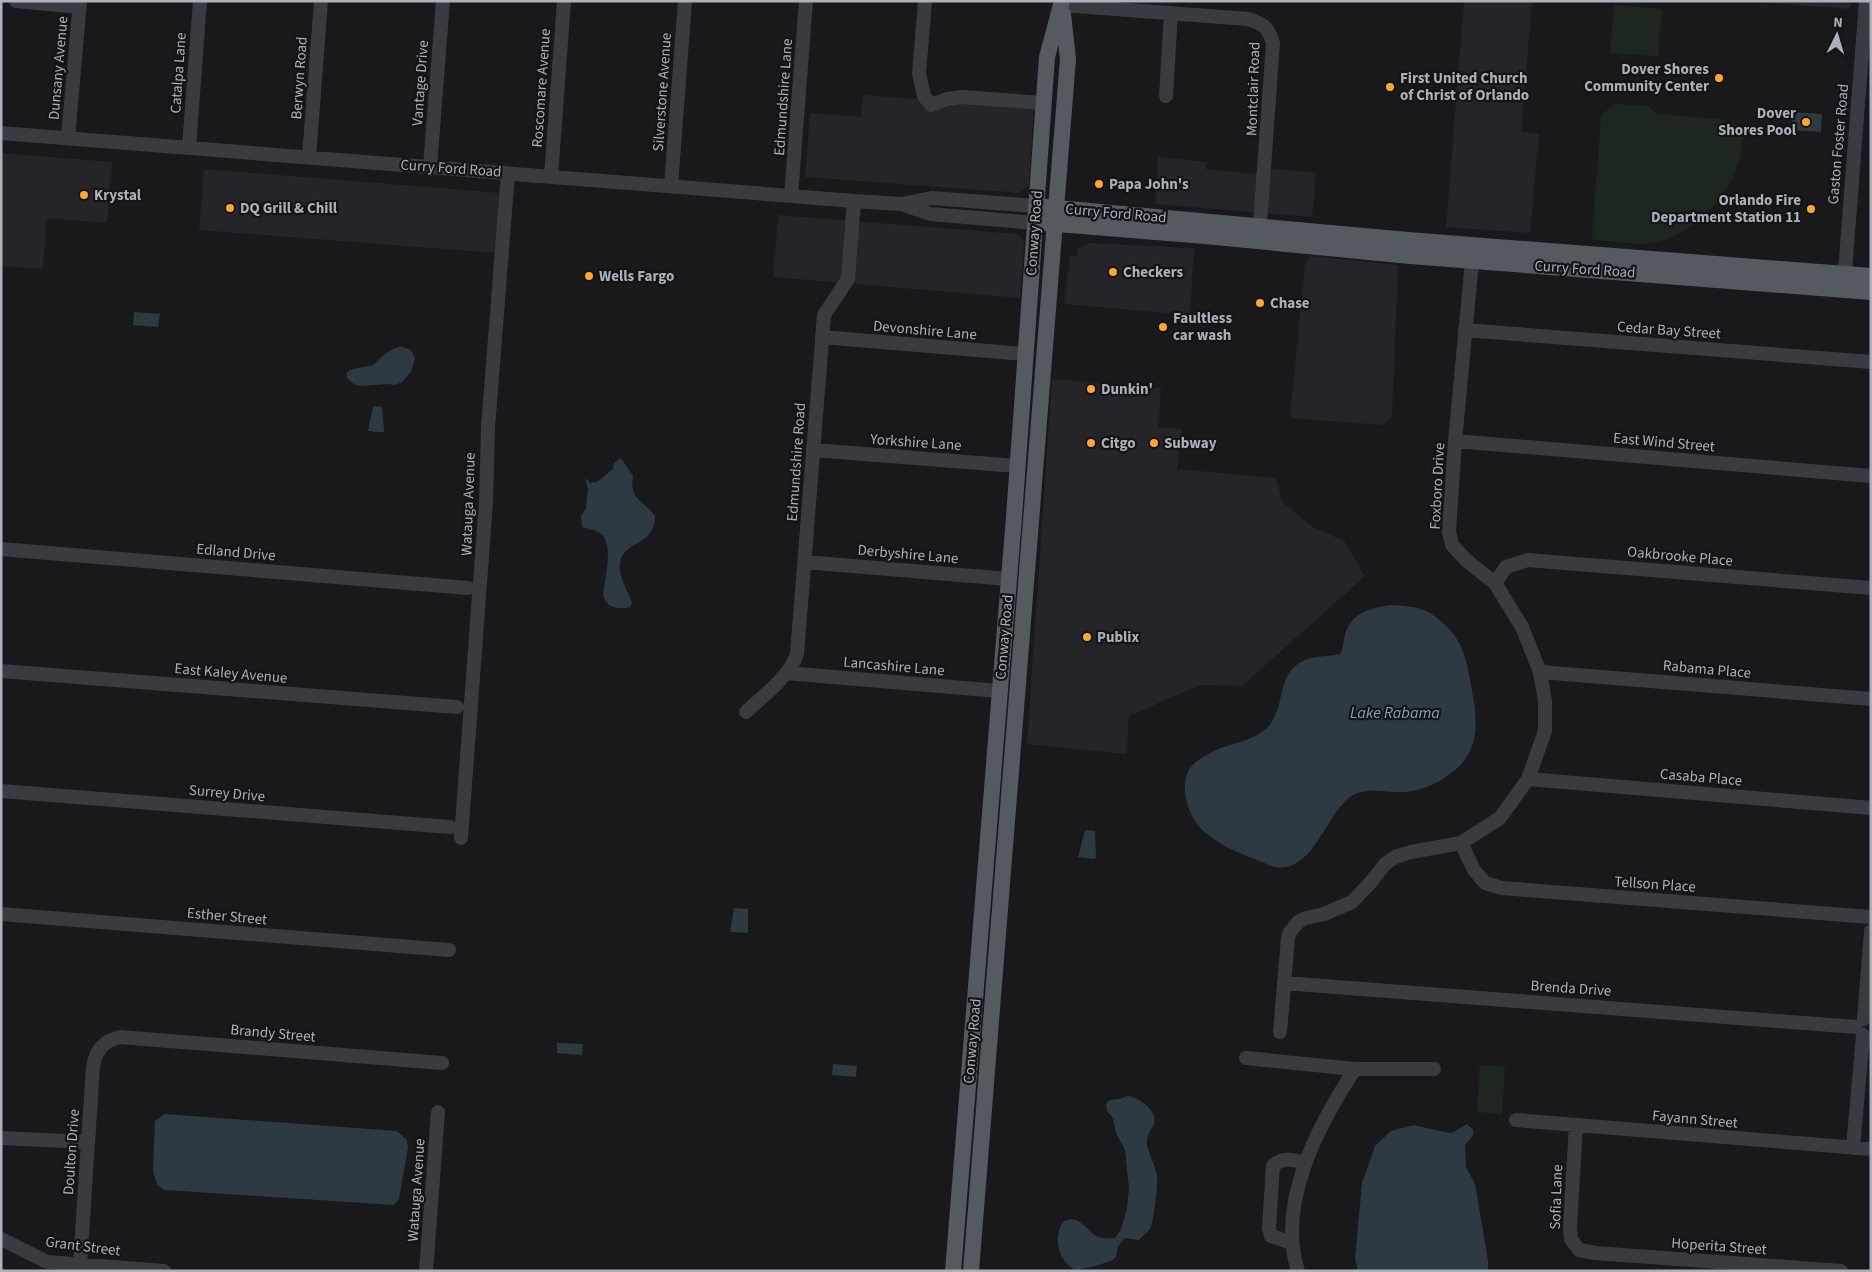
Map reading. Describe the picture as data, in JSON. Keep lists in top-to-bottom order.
{
  "streets": {
    "main road": ["Curry Ford Road", "Conway Road"],
    "street": [
      "Dunsany Avenue",
      "Catalpa Lane",
      "Berwyn Road",
      "Vantage Drive",
      "Roscomare Avenue",
      "Montclair Road",
      "Silverstone Avenue",
      "Edmundshire Lane",
      "Gaston Foster Road",
      "Devonshire Lane",
      "Cedar Bay Street",
      "Yorkshire Lane",
      "East Wind Street",
      "Edmundshire Road",
      "Foxboro Drive",
      "Watauga Avenue",
      "Edland Drive",
      "Derbyshire Lane",
      "Oakbrooke Place",
      "Lancashire Lane",
      "Rabama Place",
      "East Kaley Avenue",
      "Casaba Place",
      "Surrey Drive",
      "Tellson Place",
      "Esther Street",
      "Brenda Drive",
      "Brandy Street",
      "Fayann Street",
      "Doulton Drive",
      "Sofia Lane",
      "Grant Street",
      "Hoperita Street"
    ]
  },
  "crossings": [
    ["Dunsany Avenue", "Curry Ford Road"],
    ["Catalpa Lane", "Curry Ford Road"],
    ["Berwyn Road", "Curry Ford Road"],
    ["Vantage Drive", "Curry Ford Road"],
    ["Roscomare Avenue", "Curry Ford Road"],
    ["Montclair Road", "Curry Ford Road"],
    ["Montclair Road", "Conway Road"],
    ["Silverstone Avenue", "Curry Ford Road"],
    ["Edmundshire Lane", "Curry Ford Road"],
    ["Gaston Foster Road", "Curry Ford Road"],
    ["Curry Ford Road", "Conway Road"],
    ["Curry Ford Road", "Edmundshire Road"],
    ["Curry Ford Road", "Foxboro Drive"],
    ["Curry Ford Road", "Watauga Avenue"],
    ["Conway Road", "Devonshire Lane"],
    ["Conway Road", "Yorkshire Lane"],
    ["Conway Road", "Derbyshire Lane"],
    ["Conway Road", "Lancashire Lane"],
    ["Devonshire Lane", "Edmundshire Road"],
    ["Cedar Bay Street", "Foxboro Drive"],
    ["Yorkshire Lane", "Edmundshire Road"],
    ["East Wind Street", "Foxboro Drive"],
    ["Edmundshire Road", "Derbyshire Lane"],
    ["Edmundshire Road", "Lancashire Lane"],
    ["Foxboro Drive", "Oakbrooke Place"],
    ["Foxboro Drive", "Rabama Place"],
    ["Foxboro Drive", "Casaba Place"],
    ["Foxboro Drive", "Tellson Place"],
    ["Foxboro Drive", "Brenda Drive"],
    ["Brandy Street", "Doulton Drive"],
    ["Fayann Street", "Sofia Lane"],
    ["Doulton Drive", "Grant Street"],
    ["Sofia Lane", "Hoperita Street"]
  ],
  "water": ["Lake Rabama"],
  "places": [
    "Dover Shores Community Center",
    "First United Church of Christ of Orlando",
    "Dover Shores Pool",
    "Papa John's",
    "Krystal",
    "DQ Grill & Chill",
    "Orlando Fire Department Station 11",
    "Checkers",
    "Wells Fargo",
    "Chase",
    "Faultless car wash",
    "Dunkin'",
    "Citgo",
    "Subway",
    "Publix"
  ],
  "north": "top"
}
